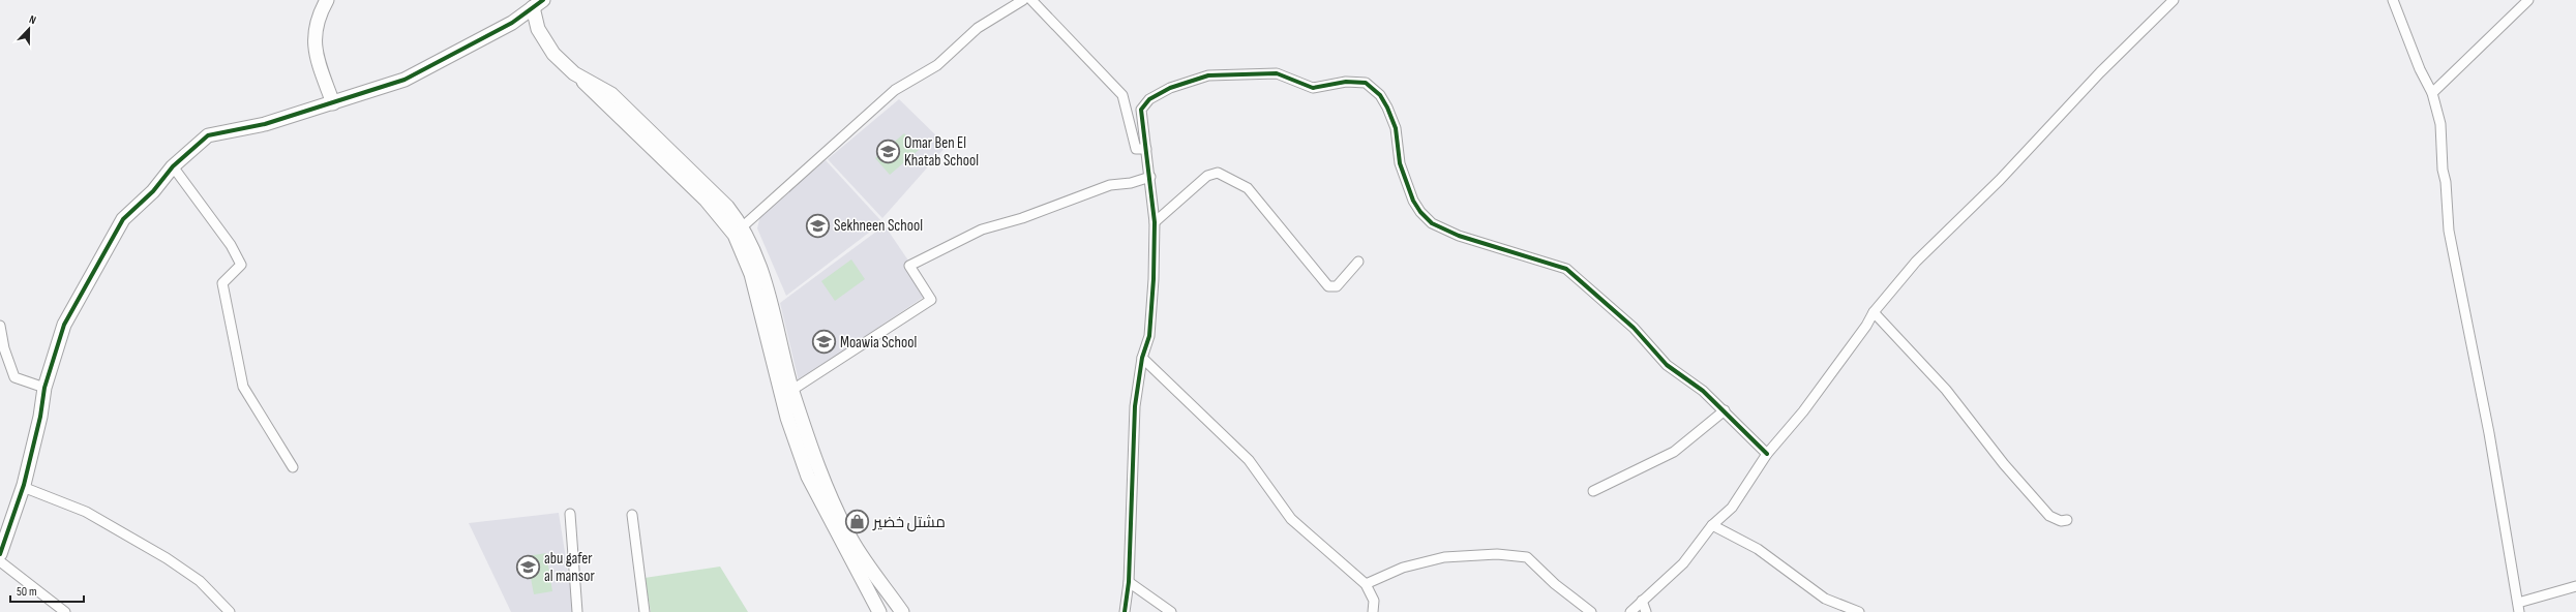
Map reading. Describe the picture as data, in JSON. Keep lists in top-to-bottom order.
{
  "places": {
    "school or university": [
      "Omar Ben El Khatab School",
      "Sekhneen School",
      "Moawia School",
      "abu gafer al mansor"
    ],
    "shop": ["مشتل خضير"]
  },
  "scale_bar": "50 m",
  "north": "top"
}
